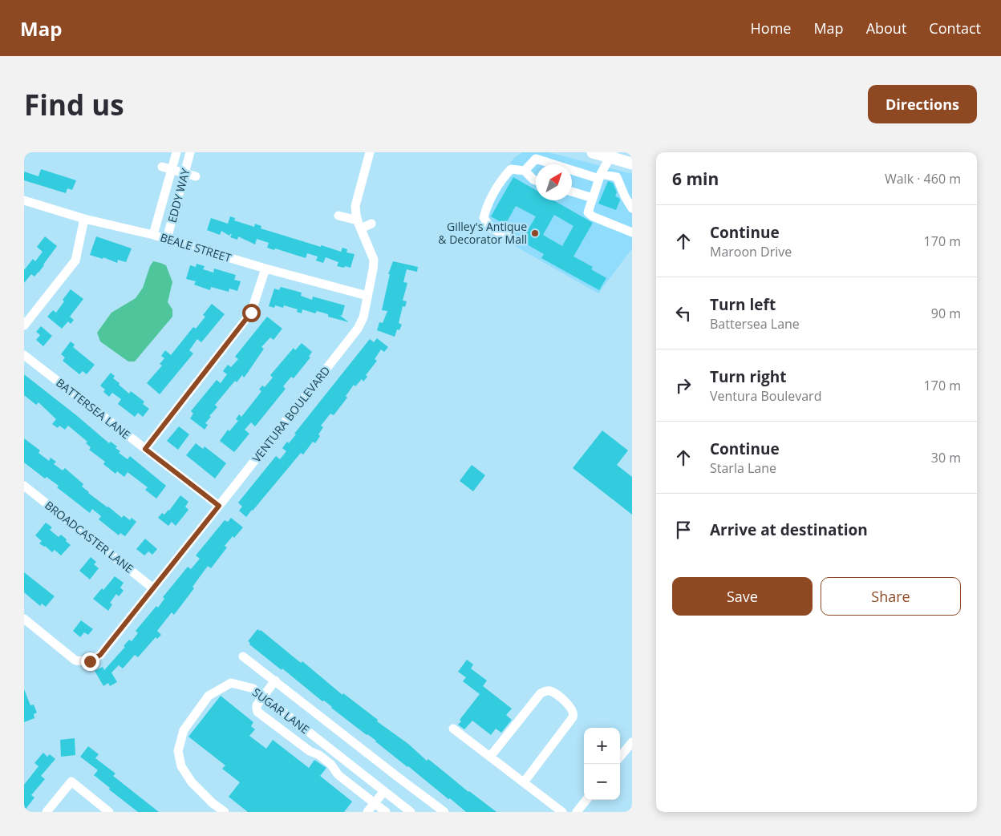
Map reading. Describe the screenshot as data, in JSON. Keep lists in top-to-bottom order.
{
  "streets": {
    "street": [
      "EDDY WAY",
      "BEALE STREET",
      "BATTERSEA LANE",
      "VENTURA BOULEVARD",
      "BROADCASTER LANE",
      "SUGAR LANE"
    ]
  },
  "crossings": [
    ["EDDY WAY", "BEALE STREET"],
    ["BEALE STREET", "VENTURA BOULEVARD"],
    ["BATTERSEA LANE", "VENTURA BOULEVARD"],
    ["VENTURA BOULEVARD", "BROADCASTER LANE"]
  ],
  "places": ["Gilley's Antique & Decorator Mall"],
  "north": "top right",
  "page": {
    "header": "Map",
    "nav": [
      "Home",
      "Map",
      "About",
      "Contact"
    ],
    "buttons": [
      "Directions",
      ["Save", "Share"]
    ],
    "title": "Find us",
    "heading": ["6 min", "Walk · 460 m"],
    "list": [
      ["Continue", "Maroon Drive", "170 m"],
      ["Turn left", "Battersea Lane", "90 m"],
      ["Turn right", "Ventura Boulevard", "170 m"],
      ["Continue", "Starla Lane", "30 m"],
      "Arrive at destination"
    ],
    "map_buttons": ["+", "−"]
  }
}
